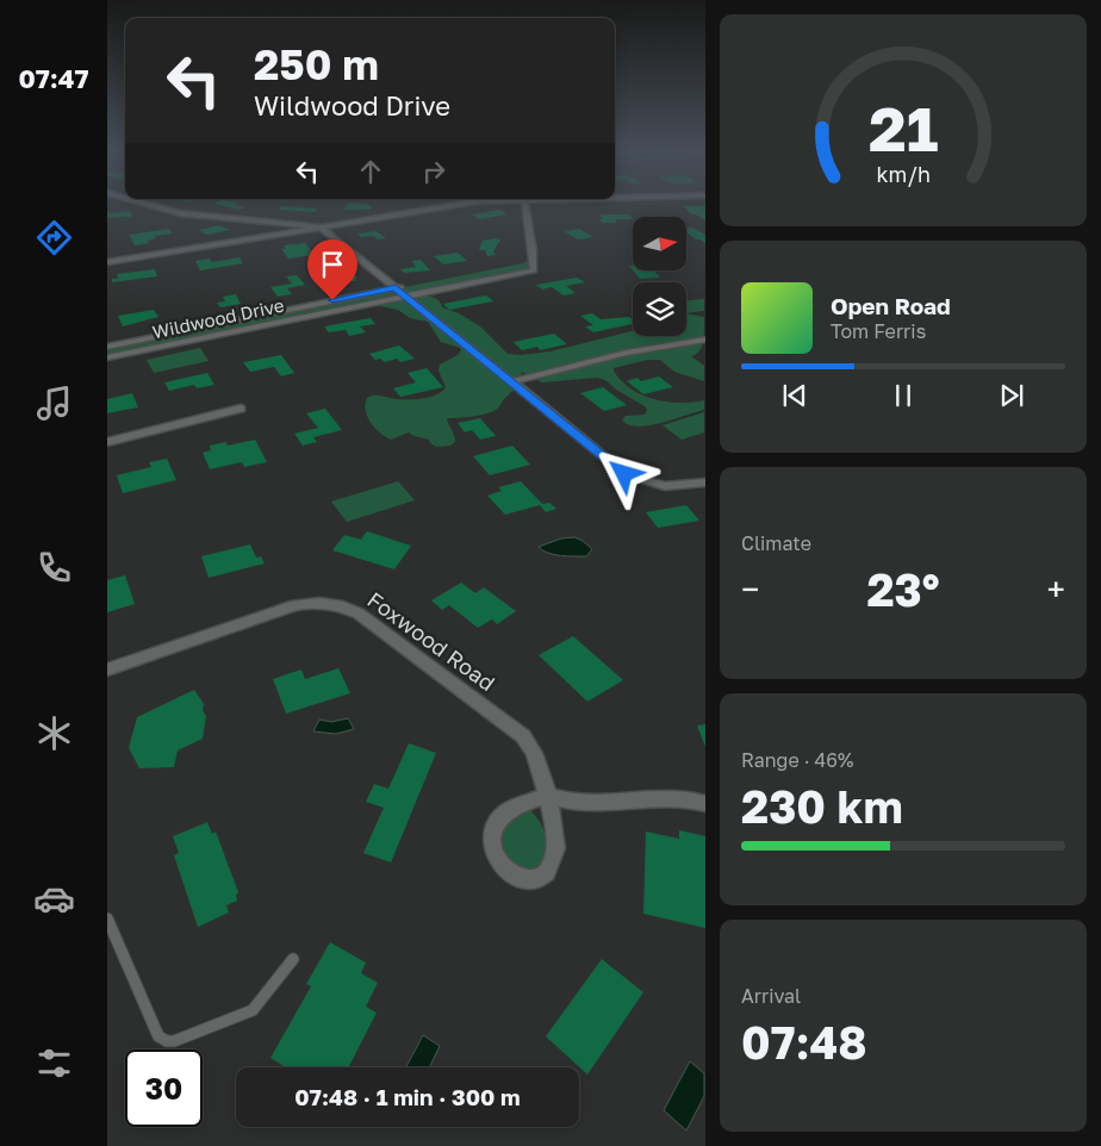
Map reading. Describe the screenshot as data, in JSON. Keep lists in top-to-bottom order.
{
  "streets": {
    "street": ["Wildwood Drive", "Foxwood Road"]
  },
  "north": "right",
  "page": {
    "tabs": "07:47",
    "turn": ["250 m", "Wildwood Drive"],
    "song": ["Open Road", "Tom Ferris"],
    "tile": [
      "Climate",
      ["Range · 46%", "230 km"],
      ["Arrival", "07:48"]
    ],
    "heat": ["−", "23°", "+"],
    "limit": "30",
    "trip": "07:48 · 1 min · 300 m",
    "gauge": ["21", "km/h"]
  }
}
